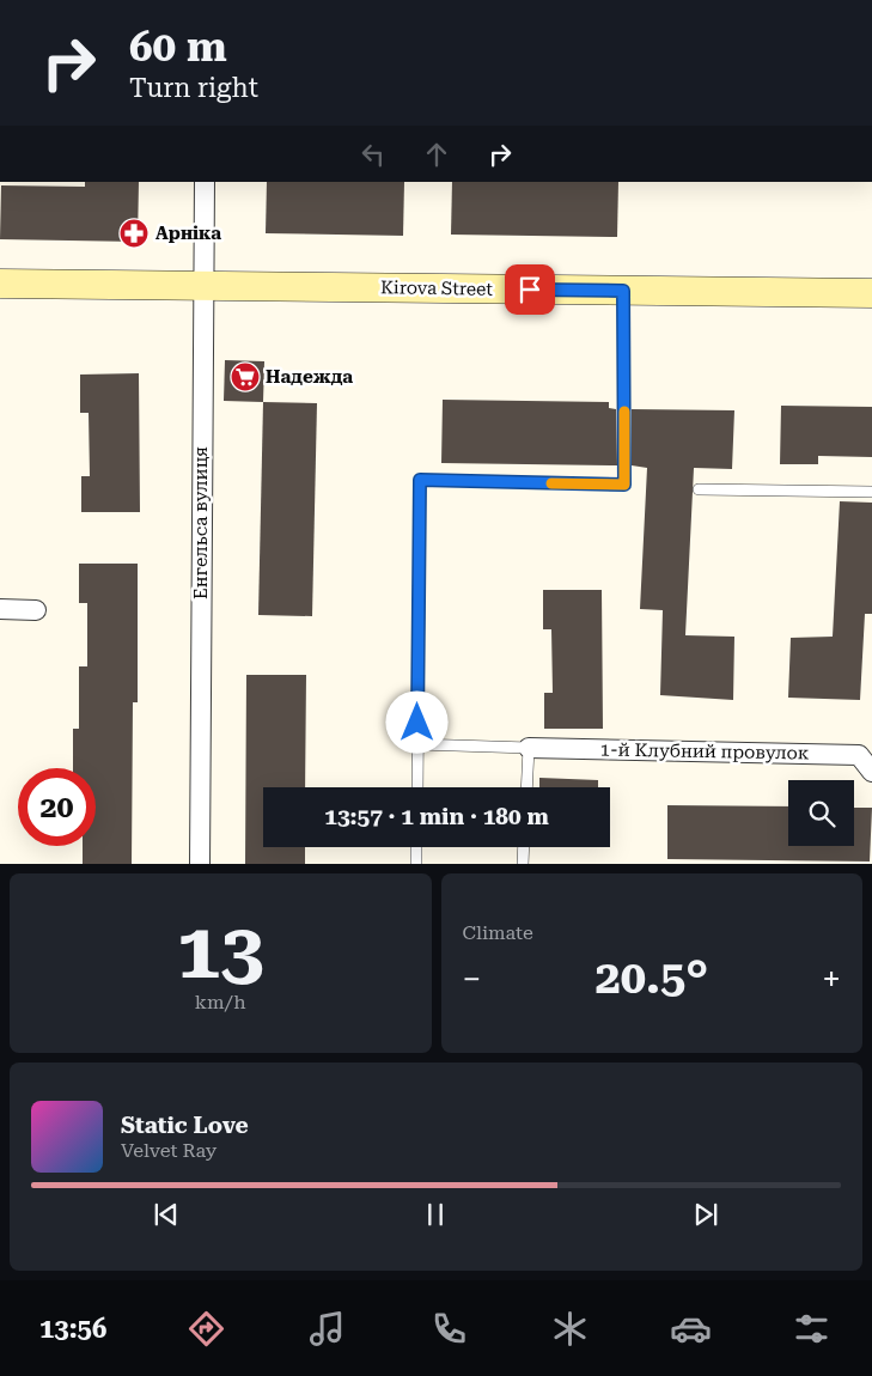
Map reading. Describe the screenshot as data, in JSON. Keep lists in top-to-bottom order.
{
  "streets": {
    "street": ["Kirova Street", "Енгельса вулиця", "1-й Клубний провулок"]
  },
  "crossings": [
    ["Kirova Street", "Енгельса вулиця"]
  ],
  "places": {
    "pharmacy": ["Арніка"],
    "supermarket": ["Надежда"]
  },
  "page": {
    "turn": ["60 m", "Turn right"],
    "limit": "20",
    "trip": "13:57 · 1 min · 180 m",
    "tile": [
      ["13", "km/h"],
      "Climate"
    ],
    "heat": ["−", "20.5°", "+"],
    "song": ["Static Love", "Velvet Ray"],
    "tabs": "13:56"
  }
}
